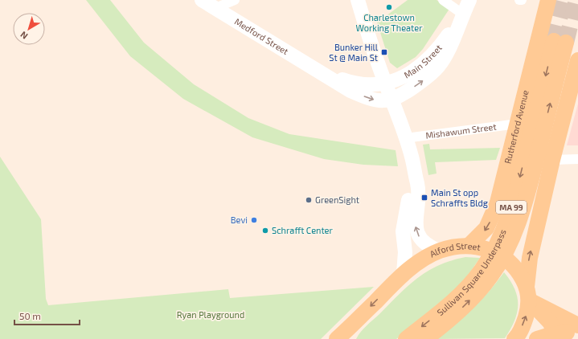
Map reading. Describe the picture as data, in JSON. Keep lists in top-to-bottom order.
{
  "streets": {
    "main road": [
      "Medford Street",
      "Main Street",
      "Rutherford Avenue",
      "MA 99",
      "Alford Street",
      "Sullivan Square Underpass"
    ],
    "street": ["Mishawum Street"]
  },
  "crossings": [
    ["Medford Street", "Main Street"],
    ["Rutherford Avenue", "Mishawum Street"],
    ["Rutherford Avenue", "Alford Street"]
  ],
  "parks": ["Ryan Playground"],
  "places": {
    "other": [
      "Charlestown Working Theater",
      "GreenSight",
      "Bevi",
      "Schrafft Center"
    ],
    "transit": ["Bunker Hill St @ Main St", "Main St opp Schraffts Bldg"]
  },
  "scale_bar": "50 m",
  "north": "bottom left"
}
